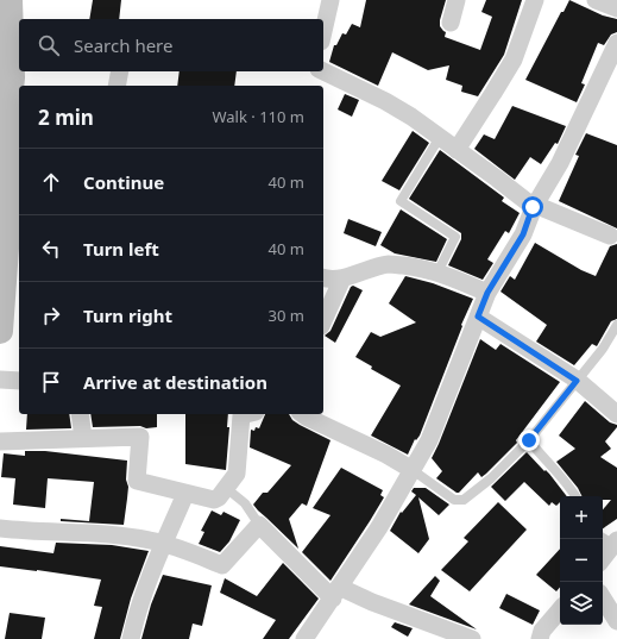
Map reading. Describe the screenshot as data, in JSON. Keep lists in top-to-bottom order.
{
  "page": {
    "search": "Search here",
    "heading": ["2 min", "Walk · 110 m"],
    "list": [
      ["Continue", "40 m"],
      ["Turn left", "40 m"],
      ["Turn right", "30 m"],
      "Arrive at destination"
    ],
    "map_buttons": ["+", "−"]
  }
}
